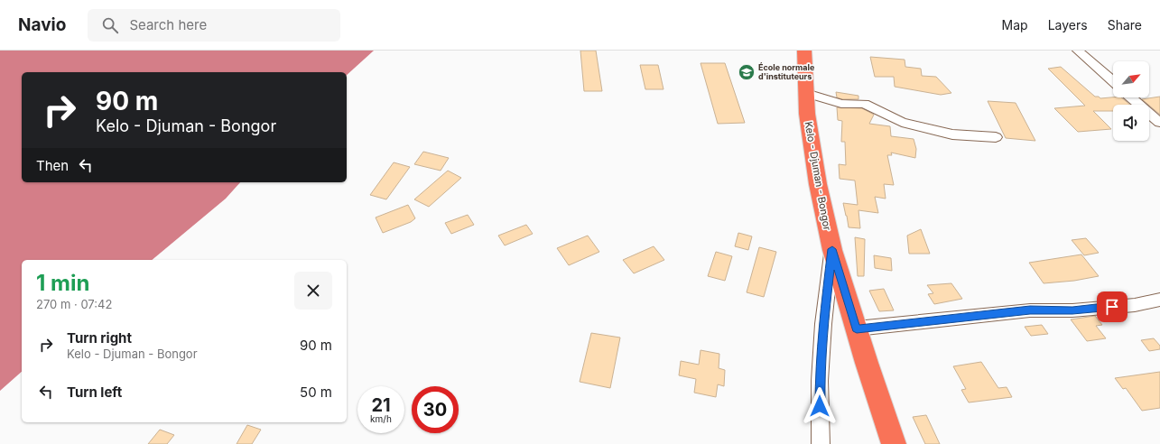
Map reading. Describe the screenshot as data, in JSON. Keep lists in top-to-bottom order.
{
  "streets": {
    "highway": ["Kelo - Djuman - Bongor"]
  },
  "places": {
    "school or university": ["École normale d'instituteurs"]
  },
  "north": "top right",
  "page": {
    "header": "Navio",
    "search": "Search here",
    "nav": ["Map", "Layers", "Share"],
    "turn": ["90 m", "Kelo - Djuman - Bongor"],
    "then": "Then",
    "heading": ["1 min", "270 m · 07:42"],
    "list": [
      {
        "name": "Turn right",
        "note": "Kelo - Djuman - Bongor",
        "value": "90 m"
      },
      {
        "name": "Turn left",
        "value": "50 m"
      }
    ],
    "speed": "21 km/h",
    "limit": "30"
  }
}
